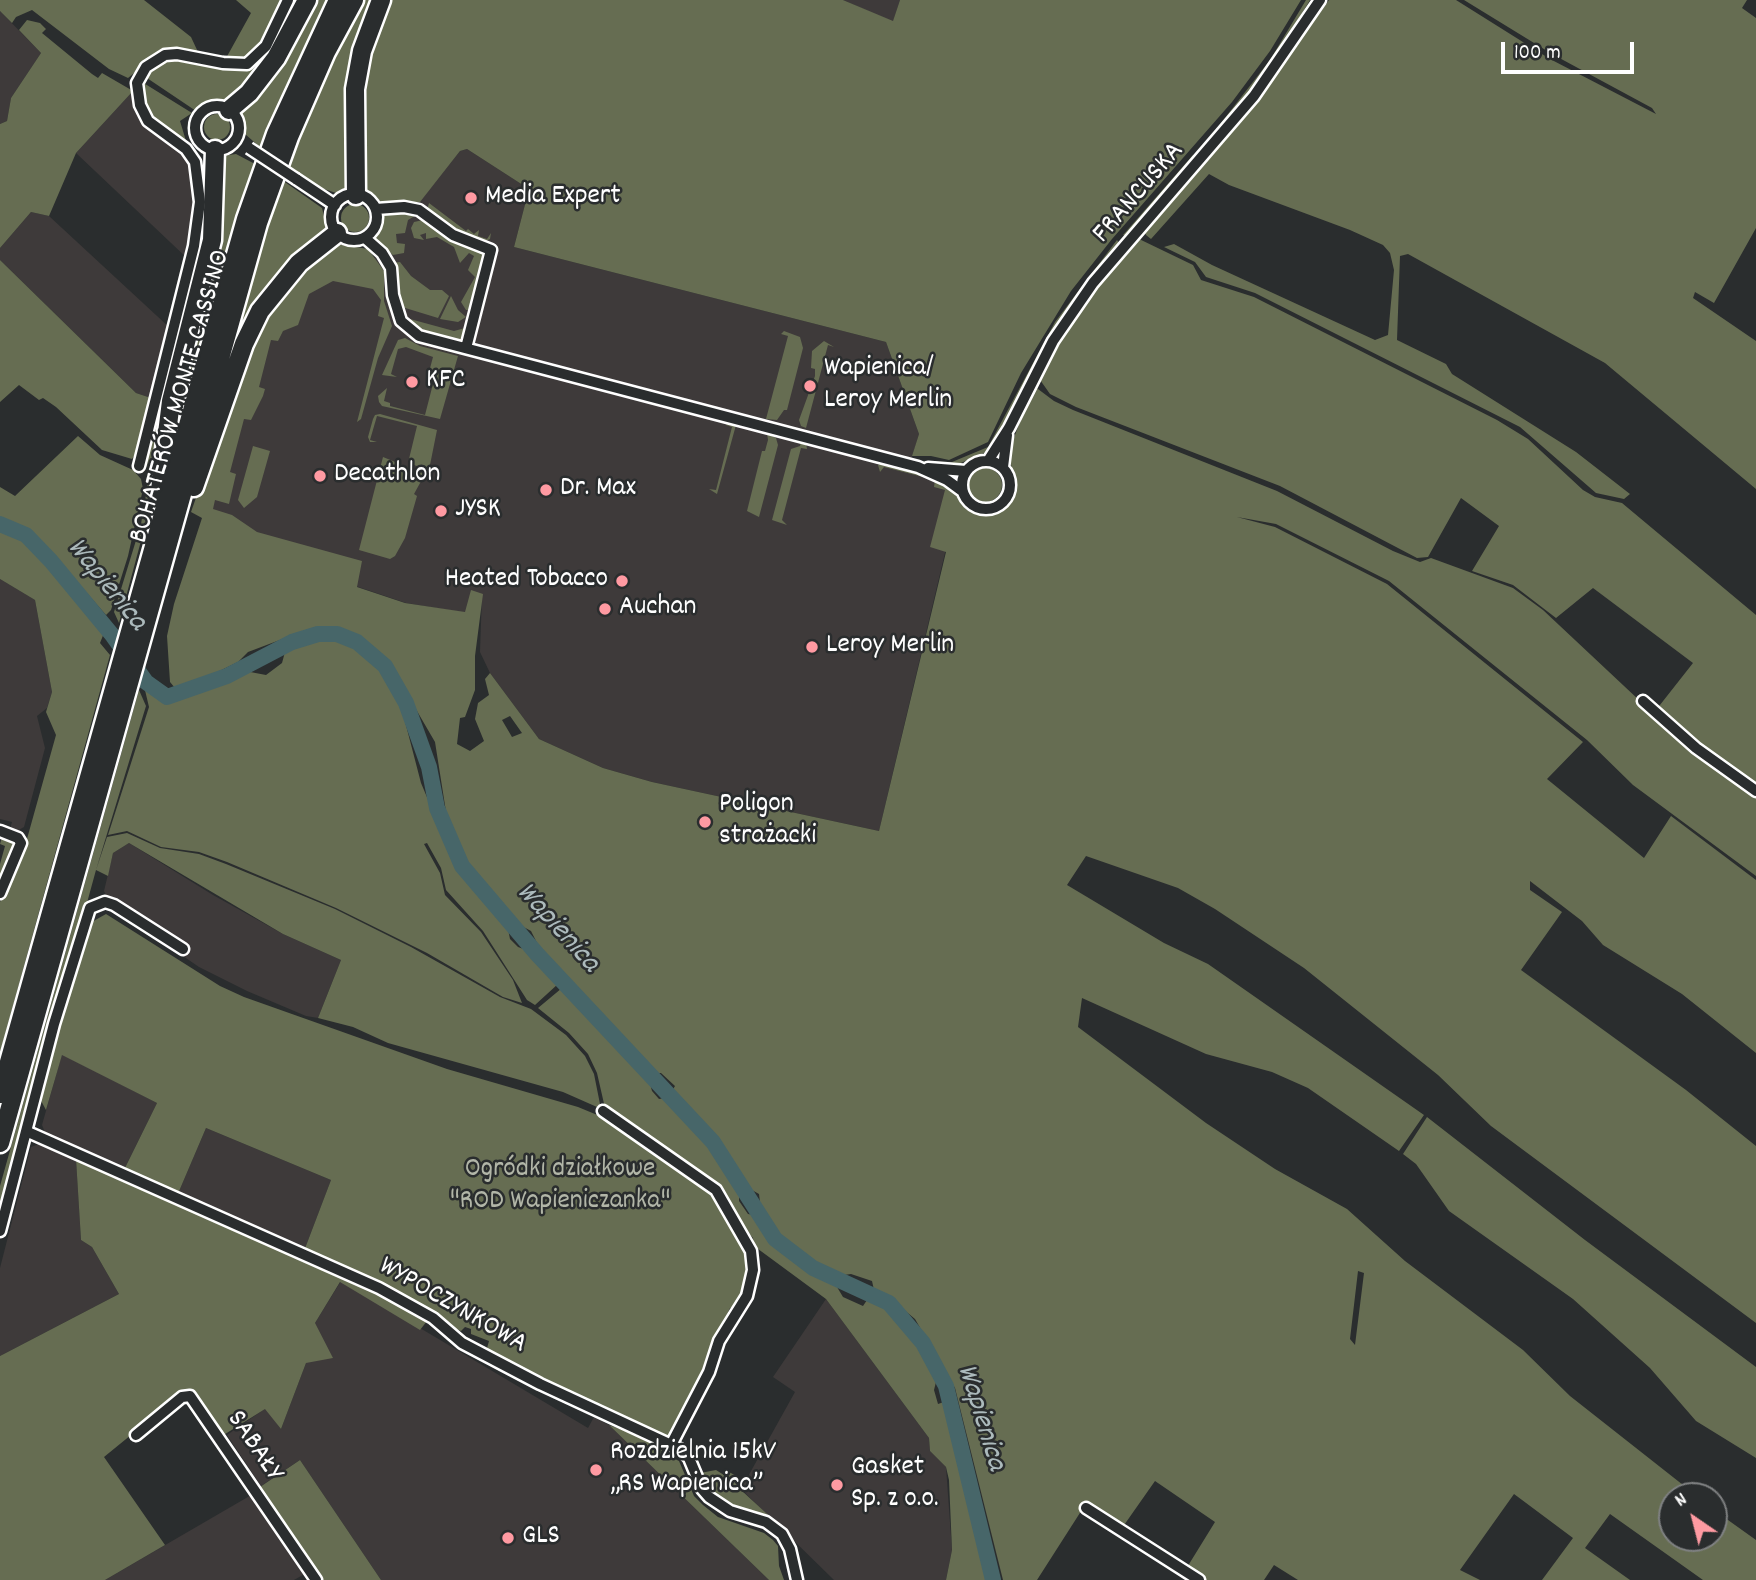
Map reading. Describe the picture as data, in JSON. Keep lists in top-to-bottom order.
{
  "streets": {
    "highway": ["BOHATERÓW MONTE CASSINO"],
    "street": ["FRANCUSKA", "WYPOCZYNKOWA", "SABAŁY"]
  },
  "water": ["Wapienica"],
  "parks": ["Ogródki działkowe \"ROD Wapieniczanka\""],
  "places": [
    "Media Expert",
    "KFC",
    "Wapienica/ Leroy Merlin",
    "Decathlon",
    "Dr. Max",
    "JYSK",
    "Heated Tobacco",
    "Auchan",
    "Leroy Merlin",
    "Poligon strażacki",
    "Rozdzielnia 15kV „RS Wapienica”",
    "Gasket Sp. z o.o.",
    "GLS"
  ],
  "scale_bar": "100 m",
  "north": "top left"
}
